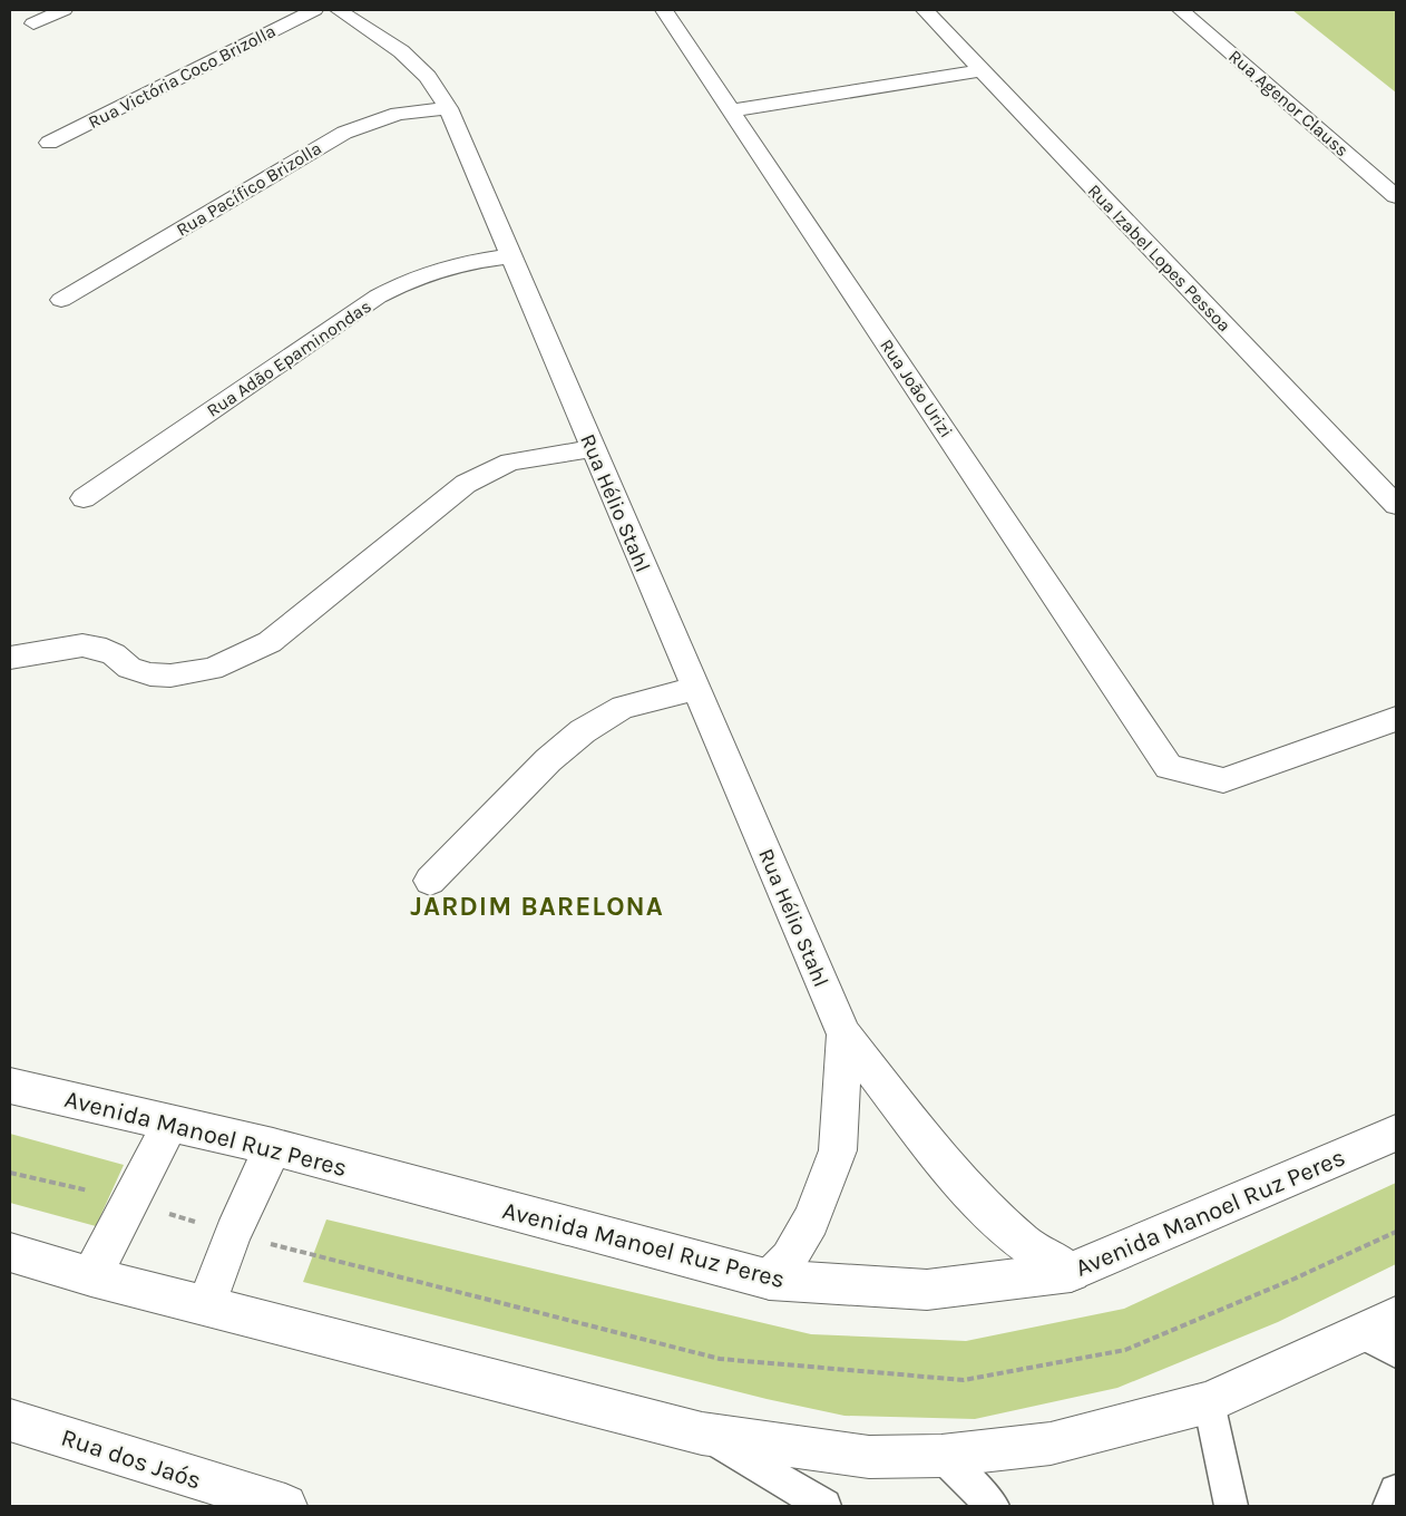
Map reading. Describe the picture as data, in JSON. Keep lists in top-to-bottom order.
{
  "streets": {
    "street": [
      "Rua Victória Coco Brizolla",
      "Rua Agenor Clauss",
      "Rua Pacífico Brizolla",
      "Rua Izabel Lopes Pessoa",
      "Rua Adão Epaminondas",
      "Rua João Urizi",
      "Rua Hélio Stahl",
      "Avenida Manoel Ruz Peres",
      "Rua dos Jaós"
    ]
  },
  "crossings": [
    ["Rua Pacífico Brizolla", "Rua Hélio Stahl"],
    ["Rua Adão Epaminondas", "Rua Hélio Stahl"]
  ],
  "districts": ["JARDIM BARELONA"]
}
